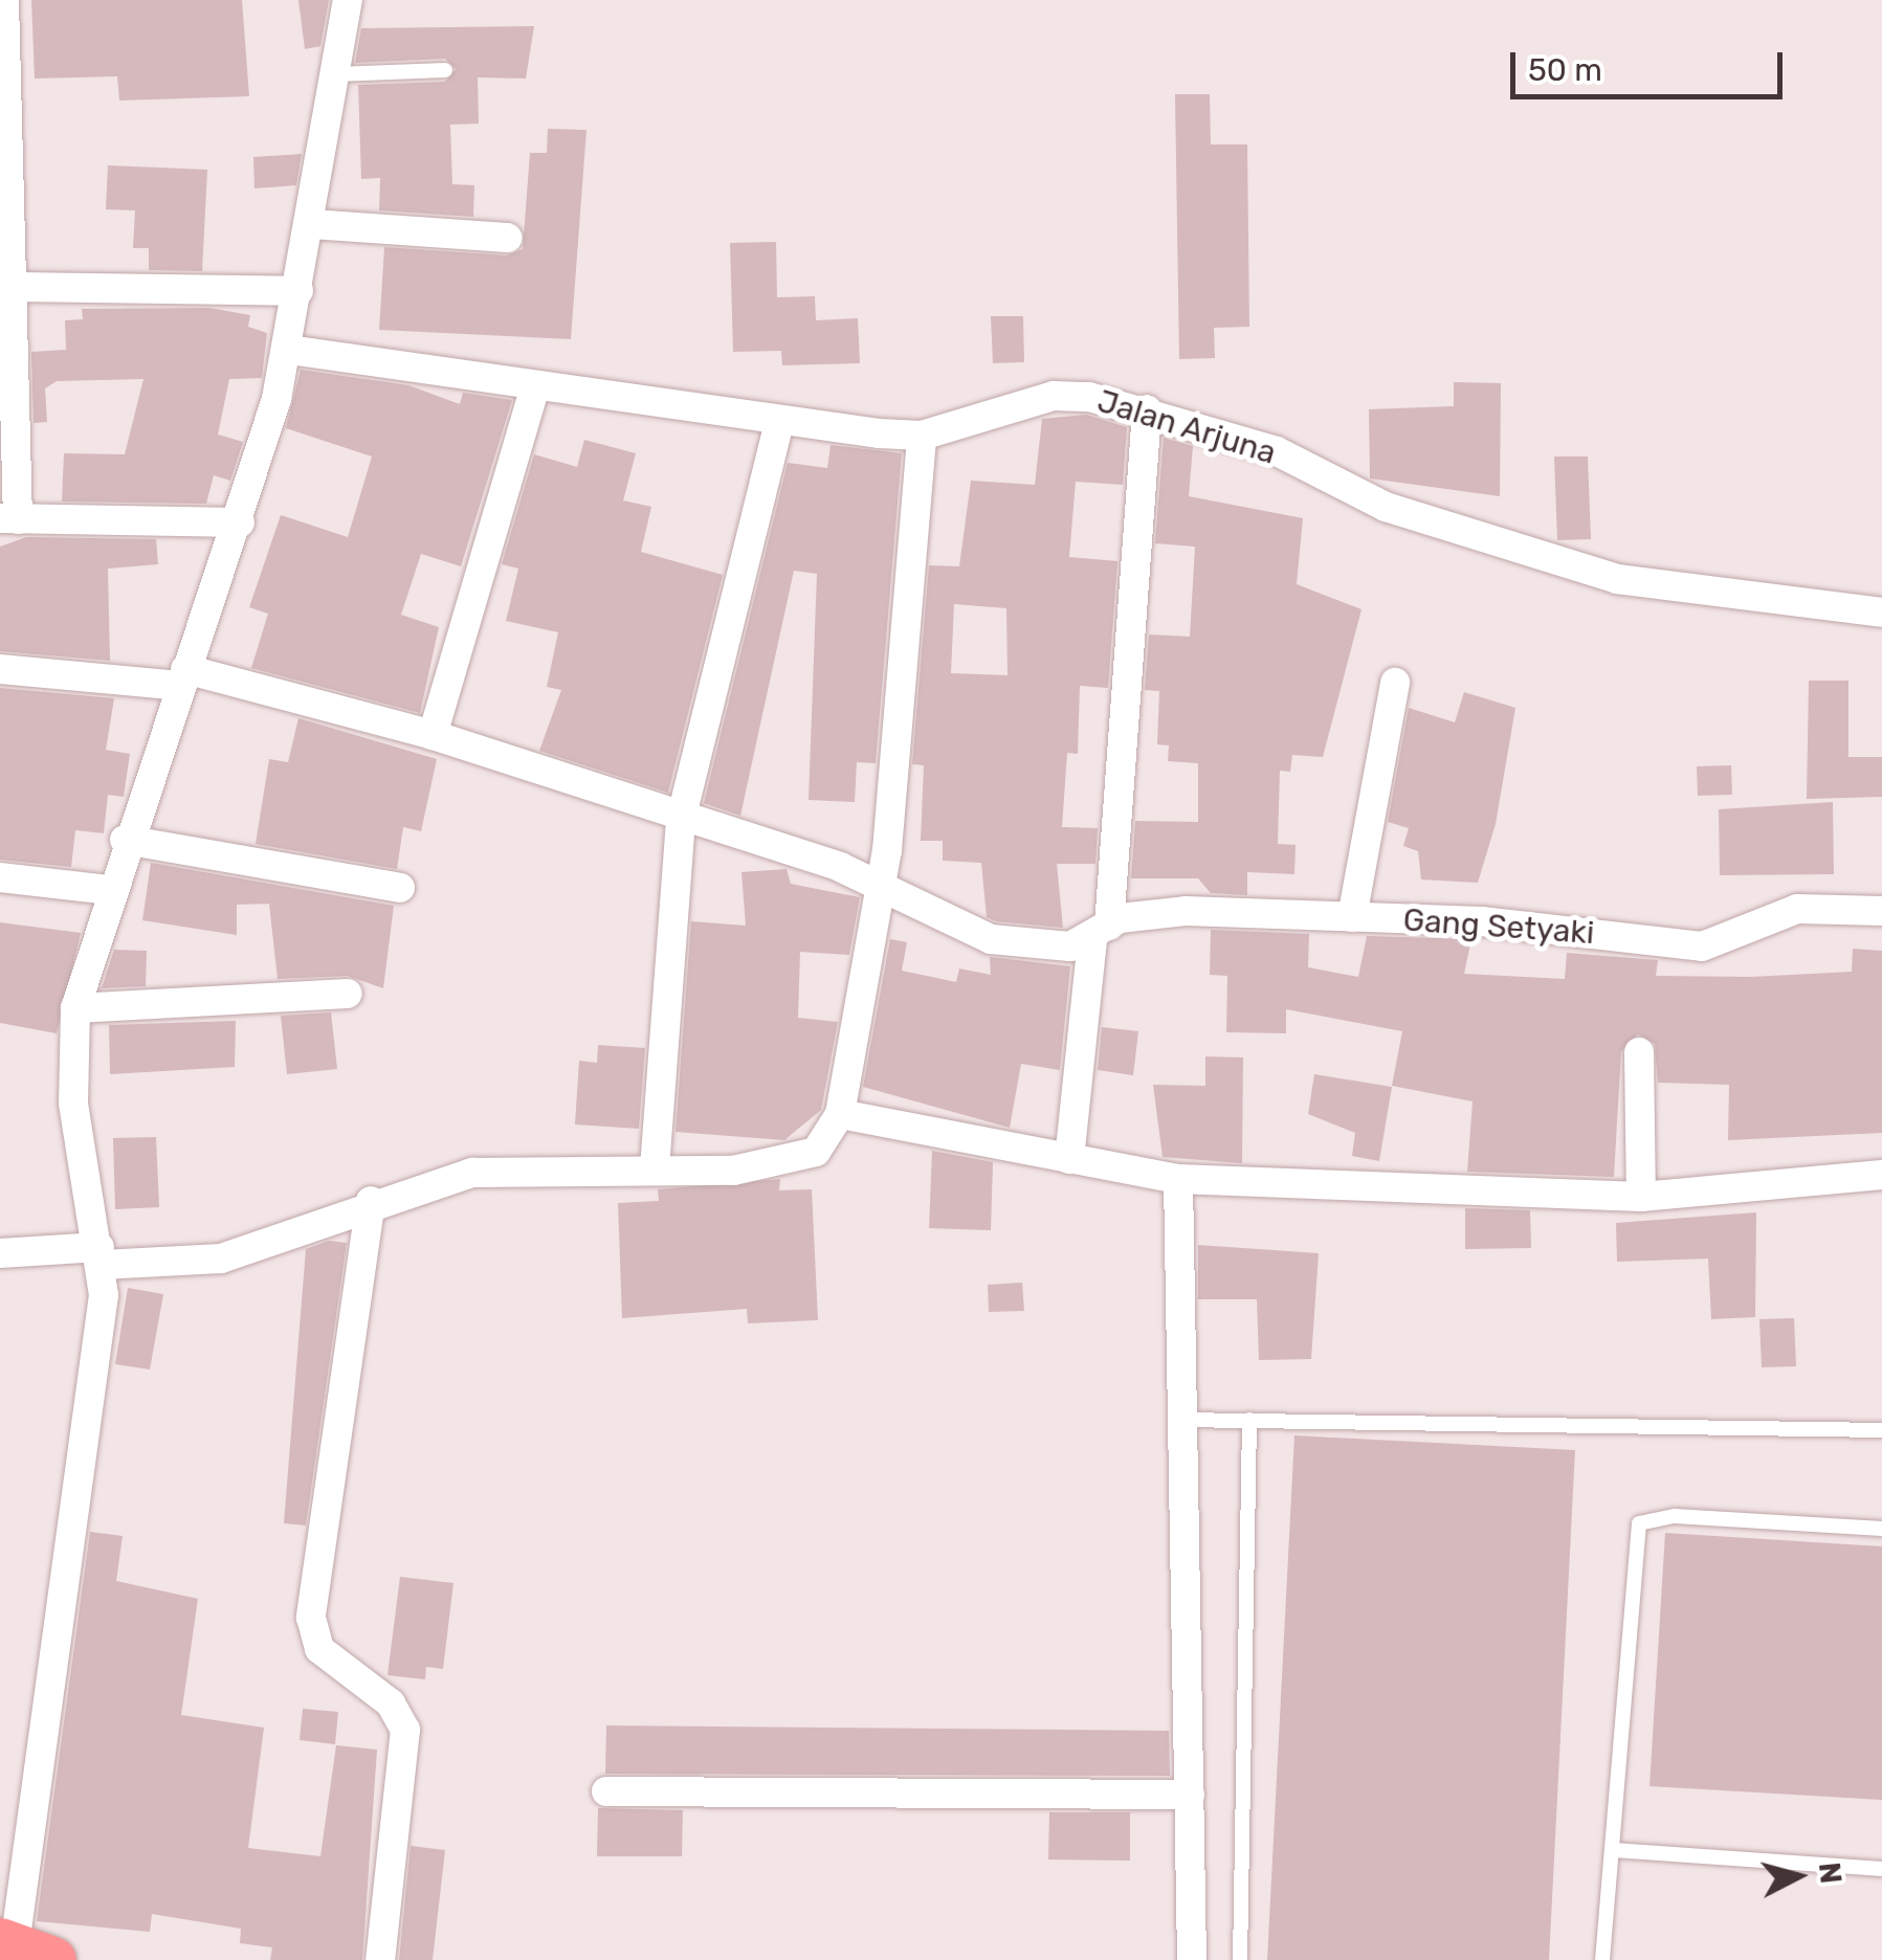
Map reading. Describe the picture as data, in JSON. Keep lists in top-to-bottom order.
{
  "streets": {
    "street": ["Jalan Arjuna", "Gang Setyaki"]
  },
  "scale_bar": "50 m",
  "north": "right"
}
